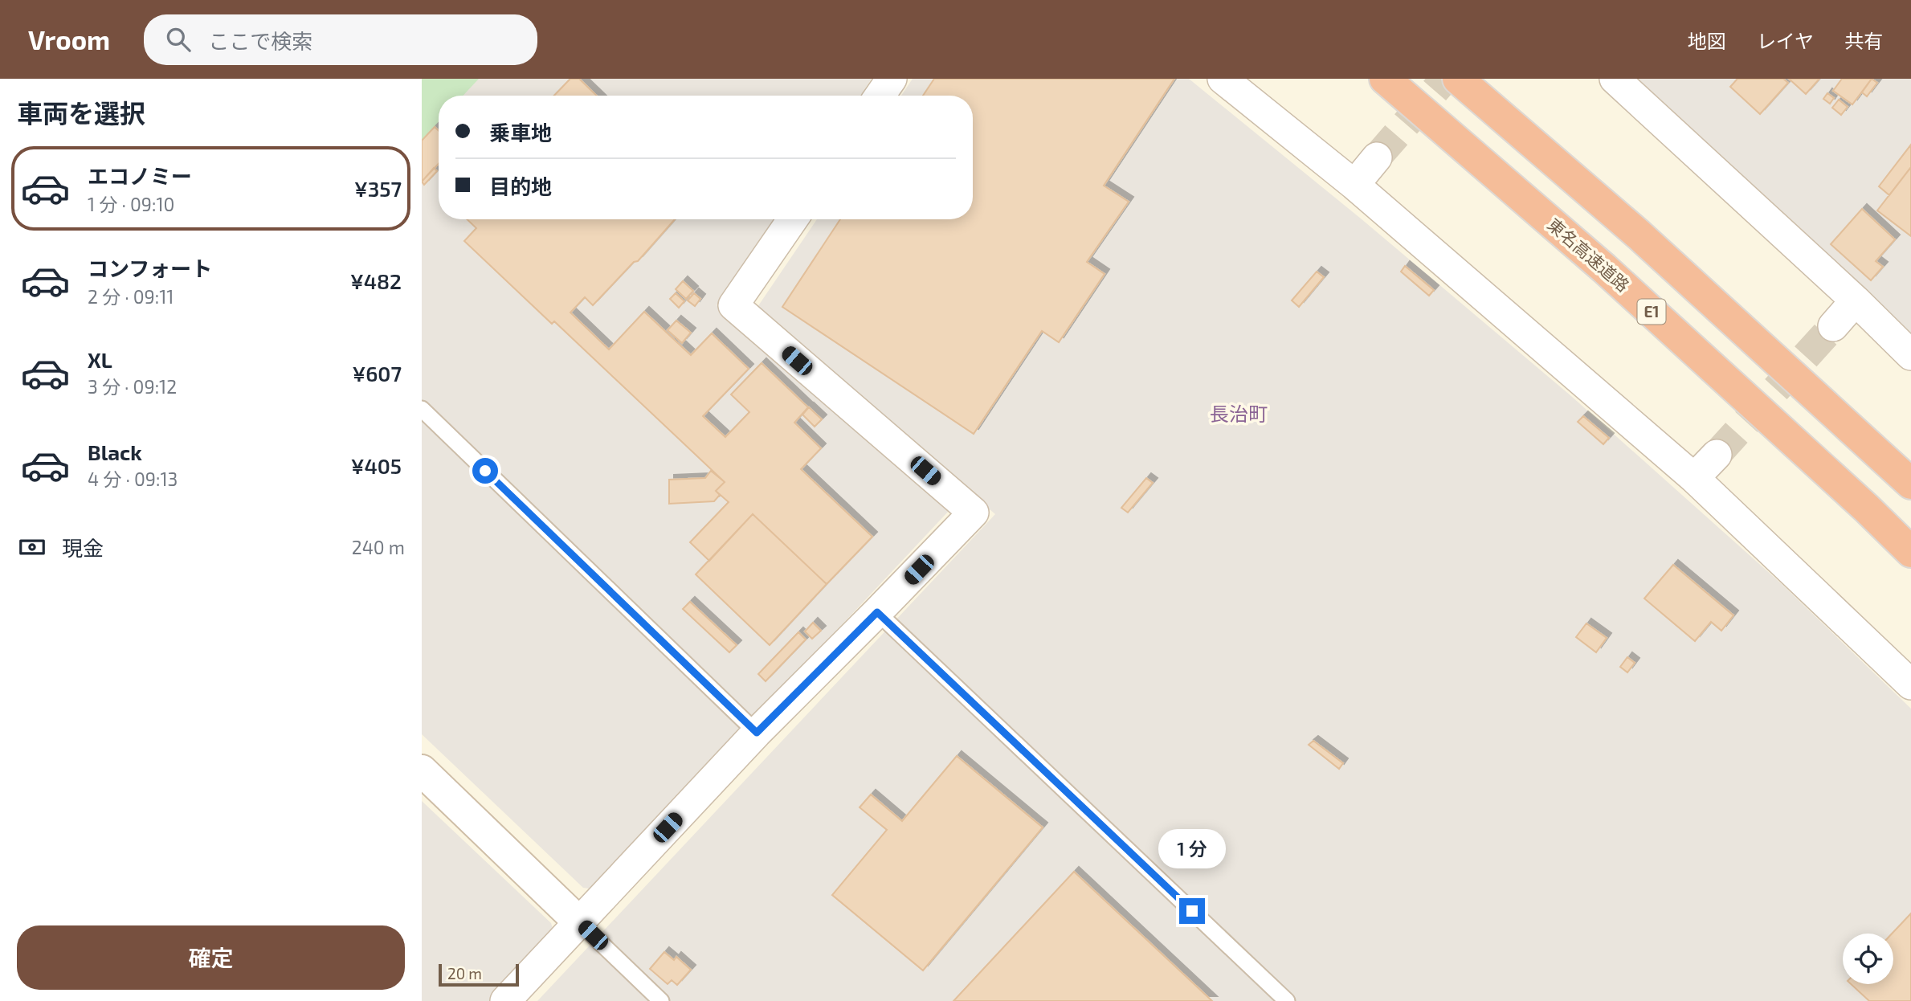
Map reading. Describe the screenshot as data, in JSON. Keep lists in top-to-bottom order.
{
  "streets": {
    "highway": ["東名高速道路", "E1"]
  },
  "districts": ["長治町"],
  "scale_bar": "20 m",
  "page": {
    "header": "Vroom",
    "search": "ここで検索",
    "nav": ["地図", "レイヤ", "共有"],
    "heading": "車両を選択",
    "banner": ["乗車地", "目的地"],
    "list": [
      {
        "name": "エコノミー",
        "note": "1 分 · 09:10",
        "value": "¥357"
      },
      {
        "name": "コンフォート",
        "note": "2 分 · 09:11",
        "value": "¥482"
      },
      {
        "name": "XL",
        "note": "3 分 · 09:12",
        "value": "¥607"
      },
      {
        "name": "Black",
        "note": "4 分 · 09:13",
        "value": "¥405"
      }
    ],
    "pay": ["現金", "240 m"],
    "bubble": "1 分",
    "buttons": "確定",
    "scale": "20 m"
  }
}
